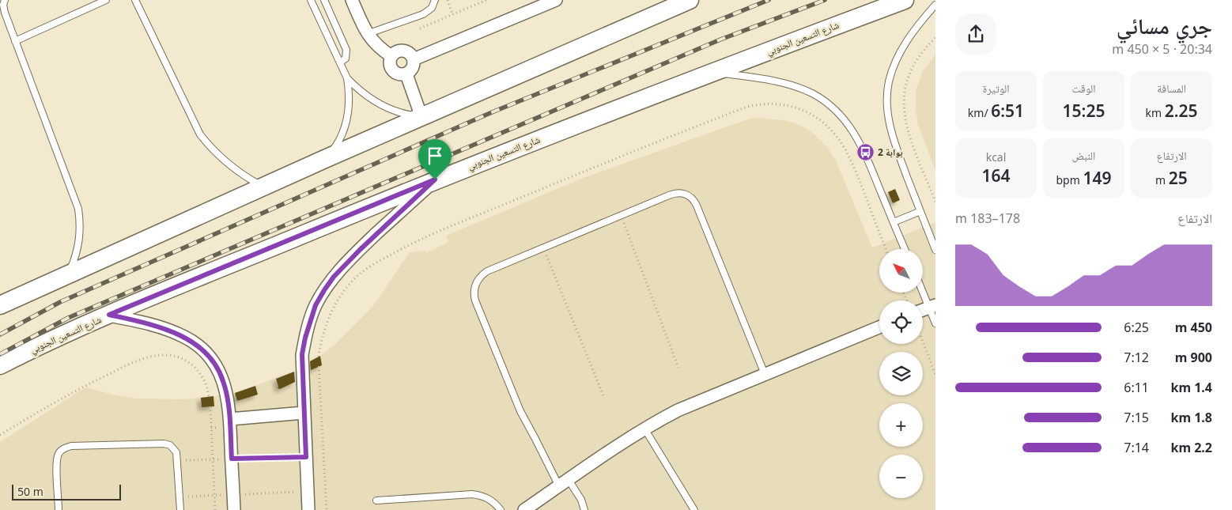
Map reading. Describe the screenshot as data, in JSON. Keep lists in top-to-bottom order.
{
  "streets": {
    "main road": ["شارع التسعين الجنوبي"]
  },
  "places": {
    "bus stop": ["بوابة 2"]
  },
  "scale_bar": "50 m",
  "north": "top left",
  "page": {
    "heading": ["جري مسائي", "20:34 · 5 × 450 m"],
    "stats": [
      ["المسافة", "2.25 km"],
      ["الوقت", "15:25"],
      ["الوتيرة", "6:51 /km"],
      ["الارتفاع", "25 m"],
      ["النبض", "149 bpm"],
      ["kcal", "164"]
    ],
    "chart": ["الارتفاع", "178–183 m"],
    "map_buttons": ["+", "−"],
    "list": [
      {
        "name": "450 m",
        "note": "6:25"
      },
      {
        "name": "900 m",
        "note": "7:12"
      },
      {
        "name": "1.4 km",
        "note": "6:11"
      },
      {
        "name": "1.8 km",
        "note": "7:15"
      },
      {
        "name": "2.2 km",
        "note": "7:14"
      }
    ],
    "scale": "50 m"
  }
}
